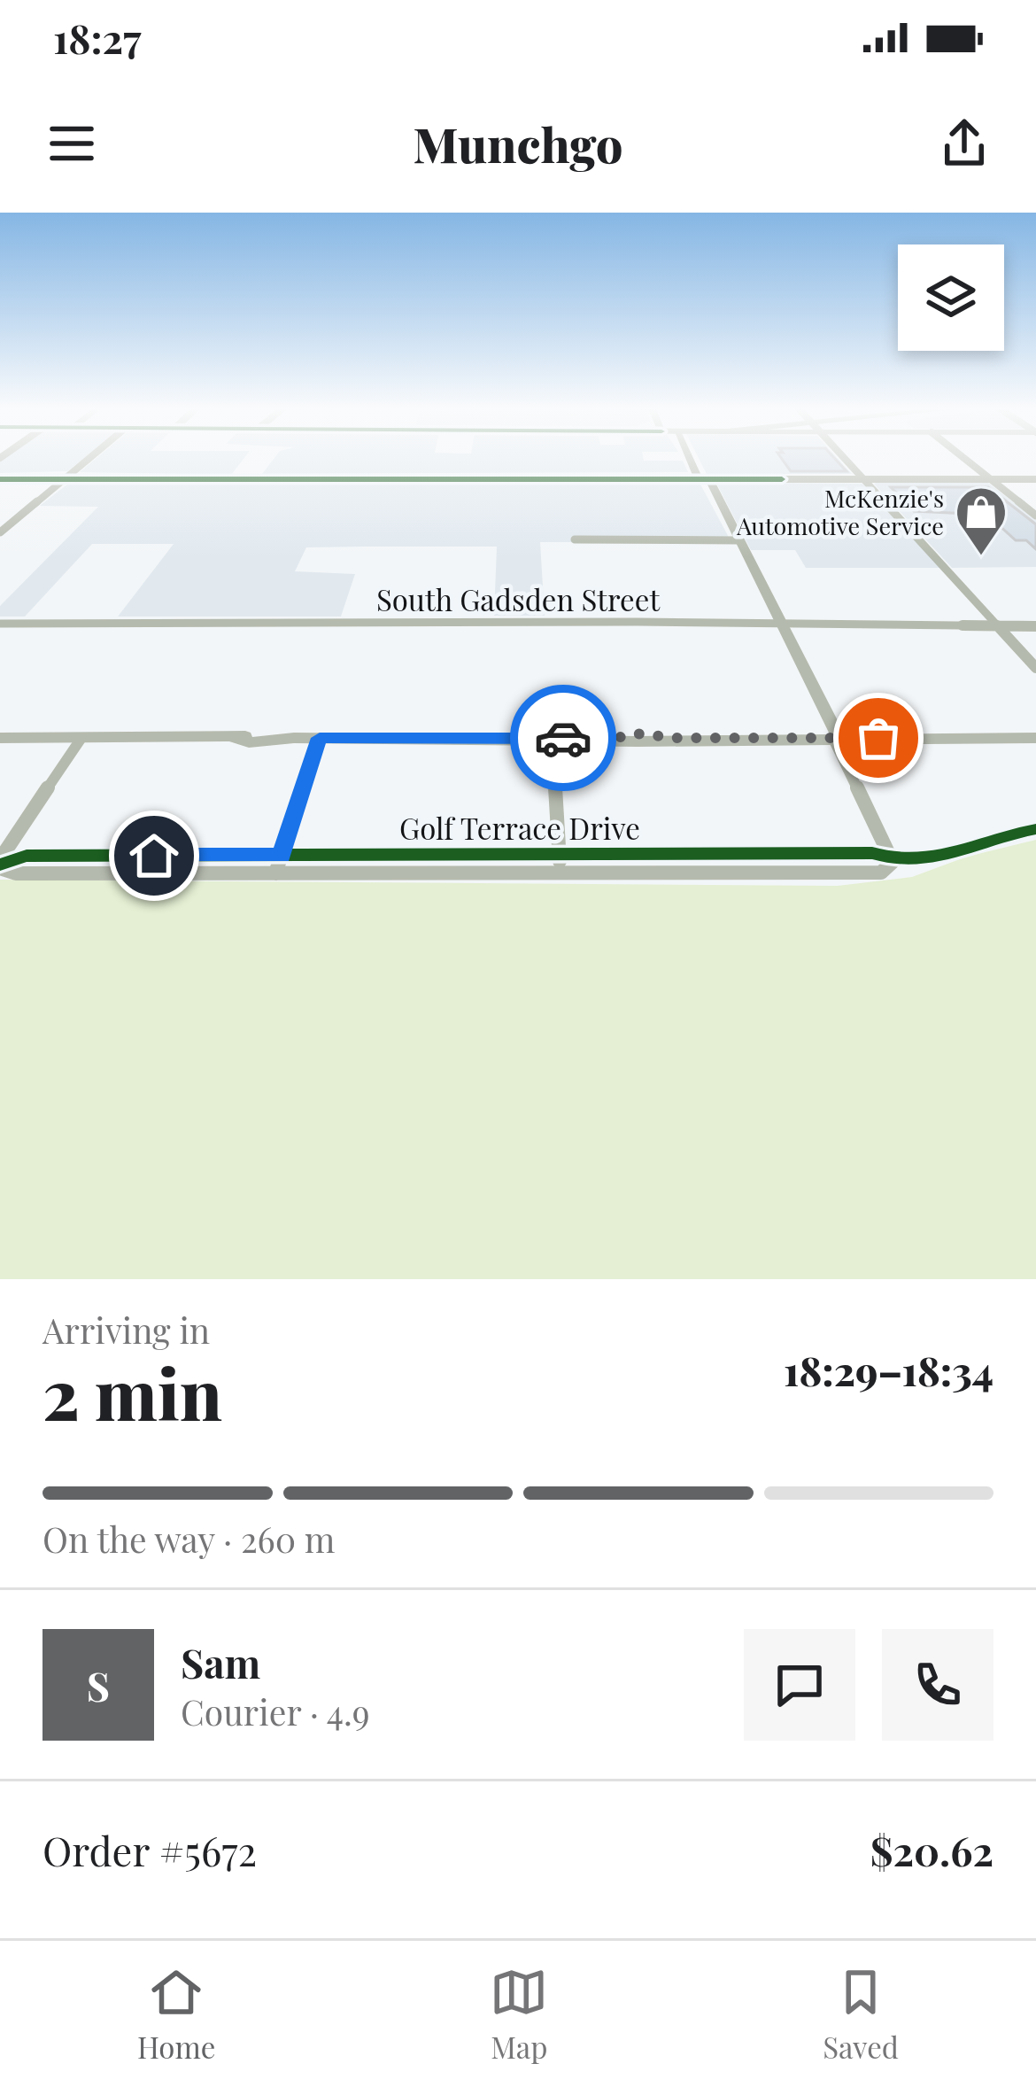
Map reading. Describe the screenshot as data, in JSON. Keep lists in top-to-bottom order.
{
  "streets": {
    "street": ["South Gadsden Street", "Golf Terrace Drive"]
  },
  "places": {
    "shop": ["McKenzie's Automotive Service"]
  },
  "page": {
    "status": "18:27",
    "header": "Munchgo",
    "heading": ["2 min", "Arriving in", "18:29–18:34"],
    "panel": [
      "Sam",
      "Courier · 4.9",
      "Order #5672",
      "$20.62"
    ],
    "bar": "On the way · 260 m",
    "round": "S",
    "tabs": ["Home", "Map", "Saved"]
  }
}
